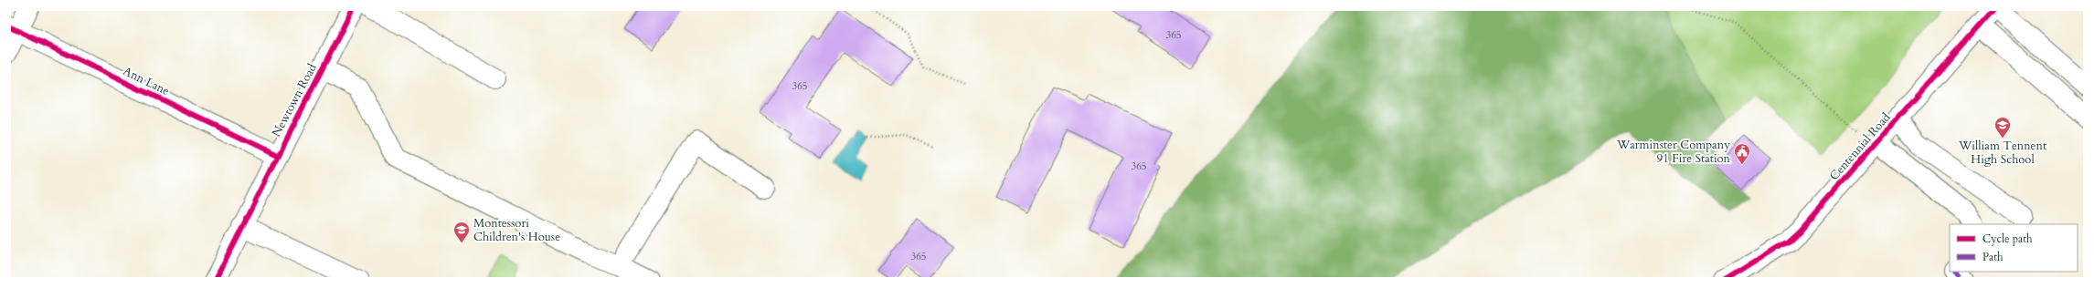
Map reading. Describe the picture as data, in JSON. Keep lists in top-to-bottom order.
{
  "streets": {
    "street": ["Ann Lane", "Newtown Road", "Centennial Road"]
  },
  "crossings": [
    ["Ann Lane", "Newtown Road"]
  ],
  "places": {
    "school or university": ["William Tennent High School", "Montessori Children's House"],
    "public building": ["Warminster Company 91 Fire Station"]
  },
  "house_numbers": [
    "365",
    "365",
    "365",
    "365"
  ],
  "legend": ["Cycle path", "Path"]
}
